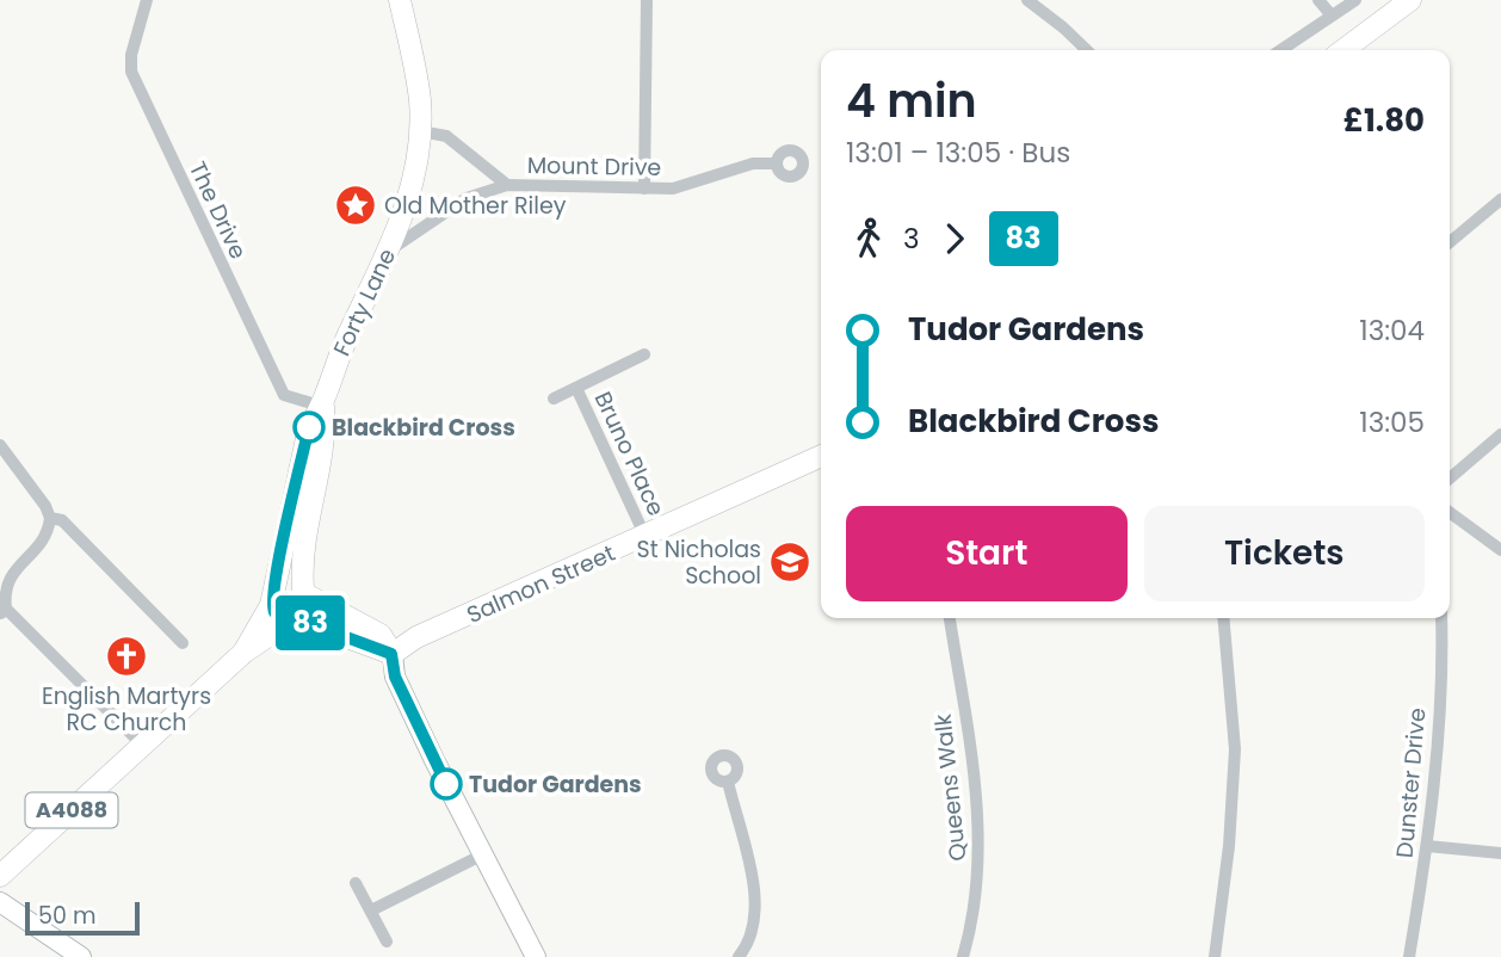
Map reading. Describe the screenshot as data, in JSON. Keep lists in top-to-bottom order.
{
  "streets": {
    "main road": ["Forty Lane", "Salmon Street", "A4088"],
    "street": [
      "Mount Drive",
      "The Drive",
      "Bruno Place",
      "Dunster Drive",
      "Queens Walk"
    ]
  },
  "crossings": [
    ["Mount Drive", "Forty Lane"],
    ["The Drive", "Forty Lane"],
    ["Forty Lane", "A4088"],
    ["Bruno Place", "Salmon Street"]
  ],
  "places": {
    "place": ["Old Mother Riley"],
    "other": ["Blackbird Cross", "Tudor Gardens"],
    "school or university": ["St Nicholas School"],
    "church": ["English Martyrs RC Church"]
  },
  "lines": ["bus line 83"],
  "scale_bar": "50 m",
  "page": {
    "on_map": "83",
    "heading": ["4 min", "13:01 – 13:05 · Bus", "£1.80"],
    "legs": ["3", "83"],
    "list": [
      {
        "name": "Tudor Gardens",
        "value": "13:04"
      },
      {
        "name": "Blackbird Cross",
        "value": "13:05"
      }
    ],
    "buttons": ["Start", "Tickets"],
    "scale": "50 m"
  }
}
